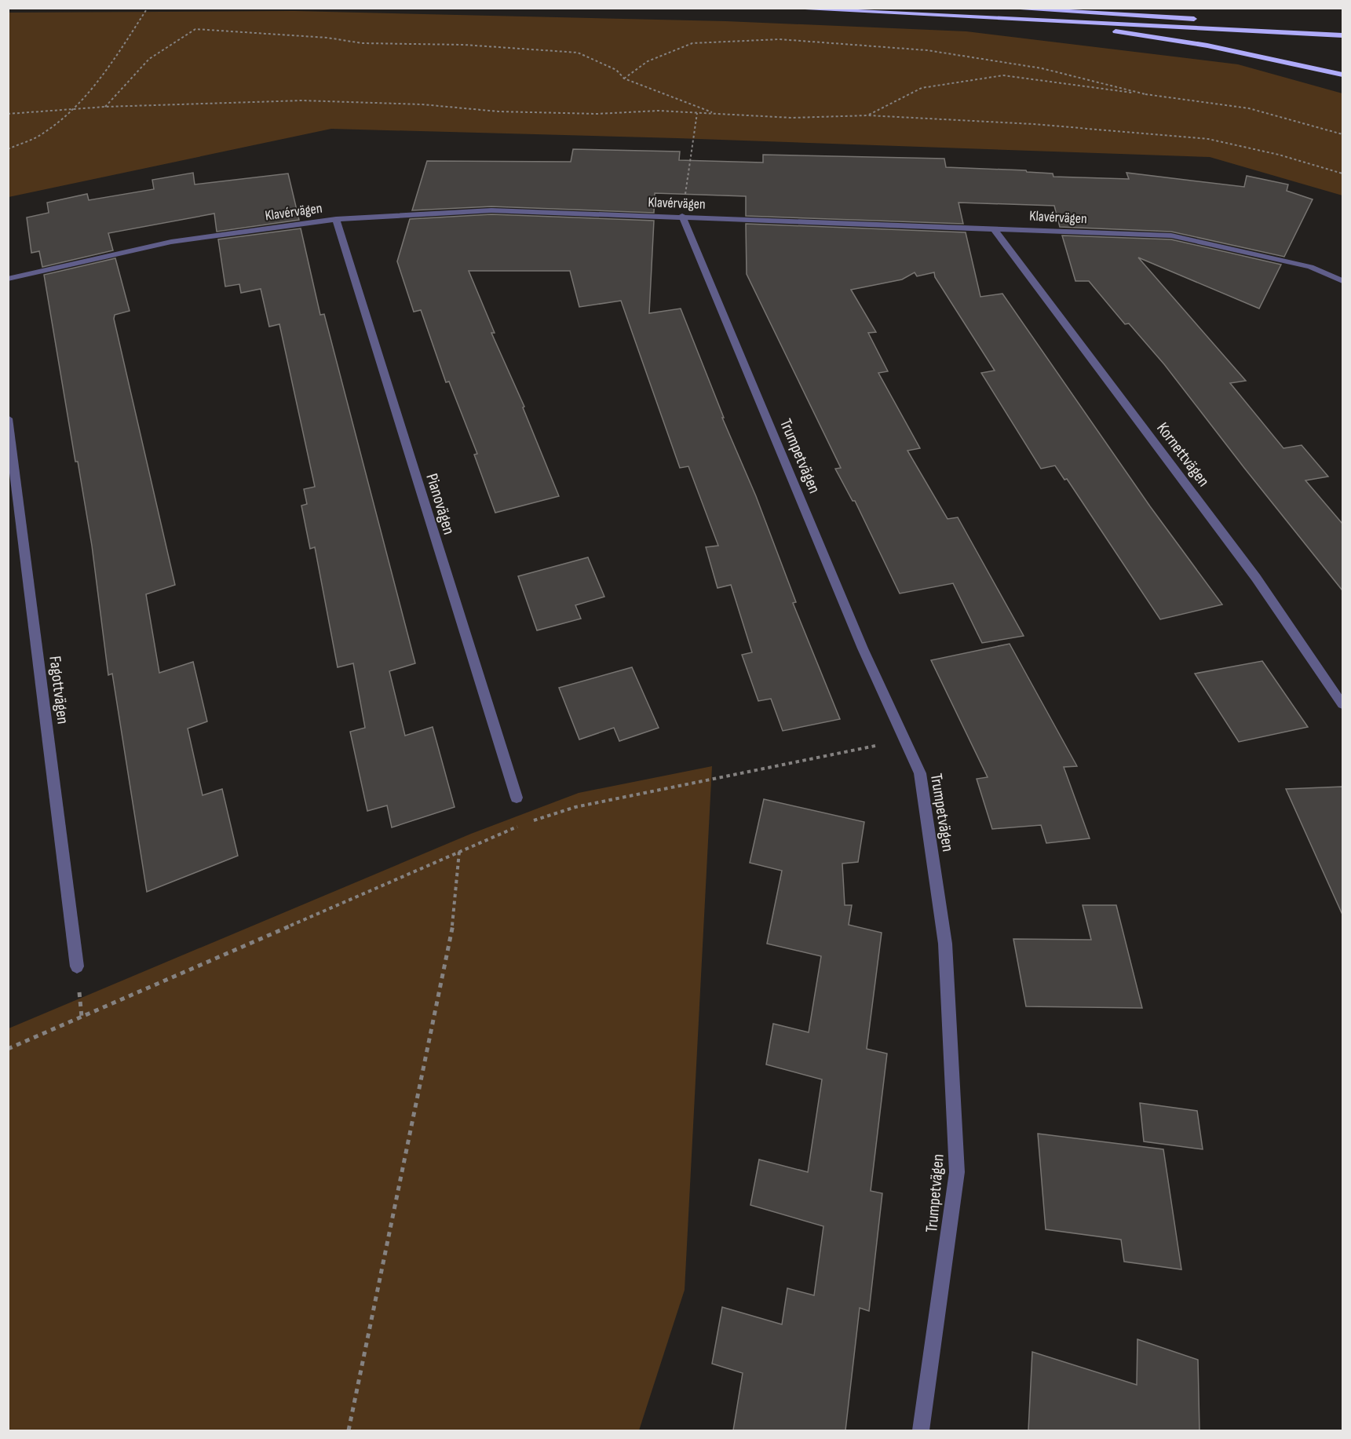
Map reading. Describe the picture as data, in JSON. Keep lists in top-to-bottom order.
{
  "streets": {
    "street": [
      "Klavérvägen",
      "Kornettvägen",
      "Trumpetvägen",
      "Pianovägen",
      "Fagottvägen"
    ]
  },
  "crossings": [
    ["Klavérvägen", "Kornettvägen"],
    ["Klavérvägen", "Trumpetvägen"],
    ["Klavérvägen", "Pianovägen"]
  ]
}
